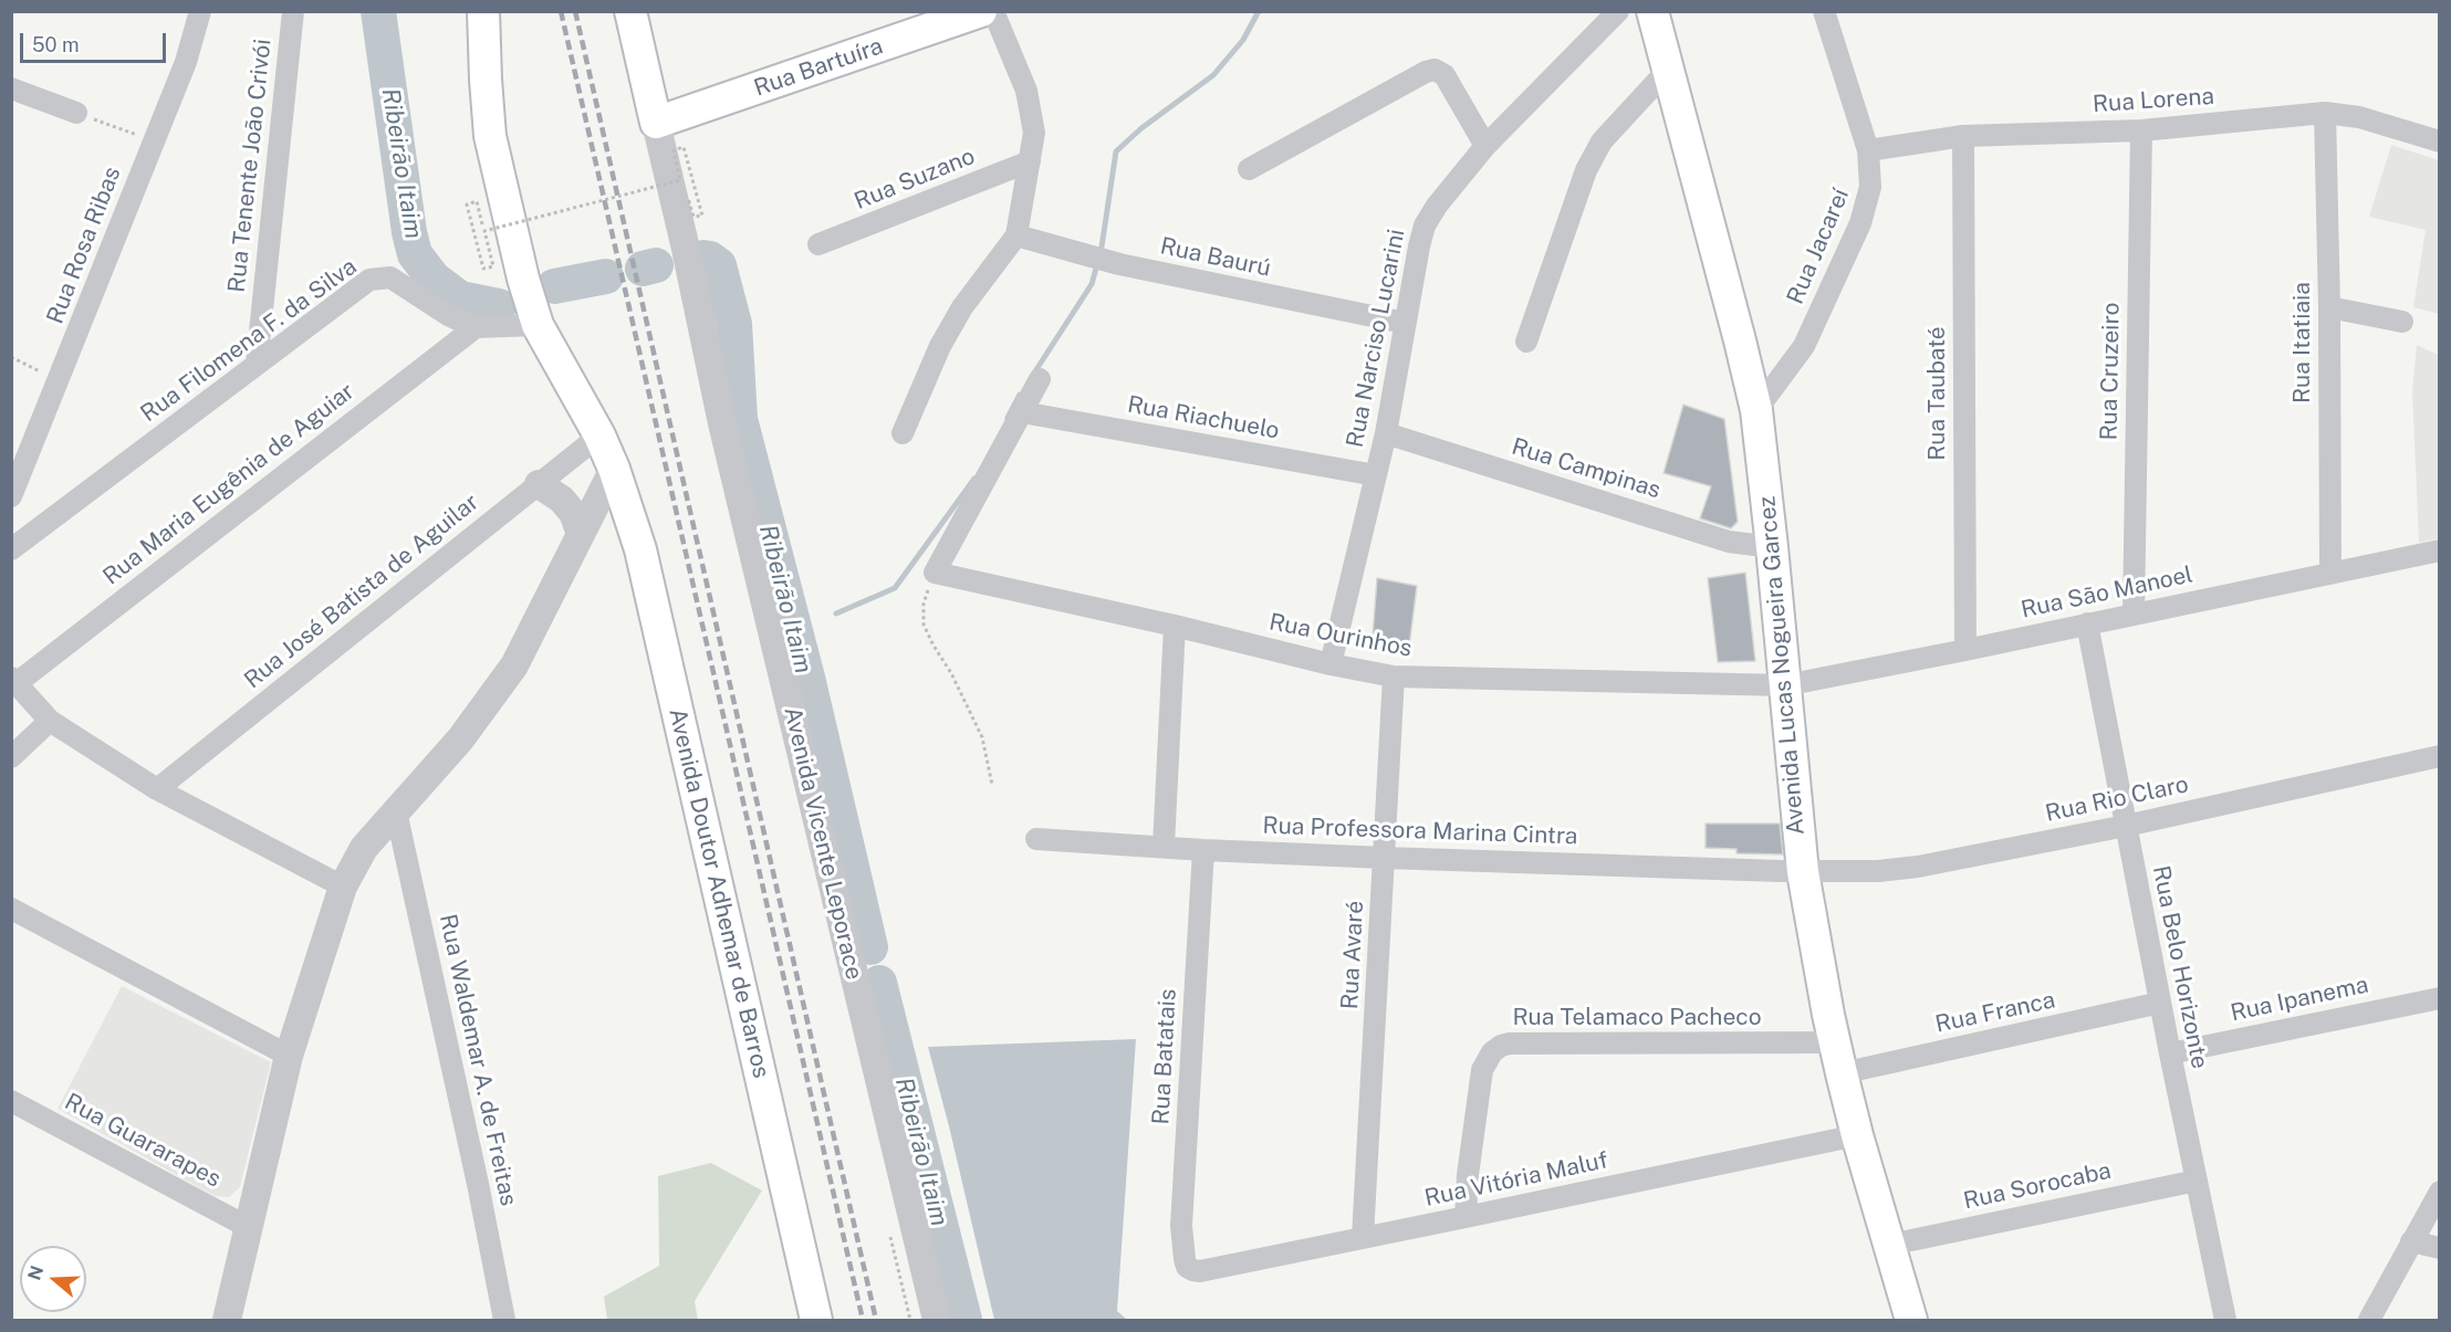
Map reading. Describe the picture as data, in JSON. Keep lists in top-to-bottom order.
{
  "streets": {
    "main road": ["Rua Bartuíra", "Avenida Lucas Nogueira Garcez", "Avenida Doutor Adhemar de Barros"],
    "street": [
      "Rua Lorena",
      "Rua Tenente João Crivói",
      "Rua Suzano",
      "Rua Rosa Ribas",
      "Rua Jacareí",
      "Rua Baurú",
      "Rua Narciso Lucarini",
      "Rua Filomena F. da Silva",
      "Rua Itatiaia",
      "Rua Cruzeiro",
      "Rua Taubaté",
      "Rua Riachuelo",
      "Rua Campinas",
      "Rua Maria Eugênia de Aguiar",
      "Rua José Batista de Aguilar",
      "Rua São Manoel",
      "Rua Ourinhos",
      "Rua Rio Claro",
      "Rua Professora Marina Cintra",
      "Avenida Vicente Leporace",
      "Rua Avaré",
      "Rua Belo Horizonte",
      "Rua Ipanema",
      "Rua Franca",
      "Rua Telamaco Pacheco",
      "Rua Batatais",
      "Rua Waldemar A. de Freitas",
      "Rua Guararapes",
      "Rua Vitória Maluf",
      "Rua Sorocaba"
    ]
  },
  "crossings": [
    ["Rua Bartuíra", "Avenida Vicente Leporace"],
    ["Rua Lorena", "Rua Jacareí"],
    ["Rua Lorena", "Rua Itatiaia"],
    ["Rua Lorena", "Rua Cruzeiro"],
    ["Rua Lorena", "Rua Taubaté"],
    ["Rua Tenente João Crivói", "Rua Filomena F. da Silva"],
    ["Rua Jacareí", "Avenida Lucas Nogueira Garcez"],
    ["Rua Baurú", "Rua Narciso Lucarini"],
    ["Rua Narciso Lucarini", "Rua Riachuelo"],
    ["Rua Narciso Lucarini", "Rua Campinas"],
    ["Rua Narciso Lucarini", "Rua Ourinhos"],
    ["Rua Filomena F. da Silva", "Rua Maria Eugênia de Aguiar"],
    ["Rua Filomena F. da Silva", "Avenida Doutor Adhemar de Barros"],
    ["Rua Itatiaia", "Rua São Manoel"],
    ["Rua Cruzeiro", "Rua São Manoel"],
    ["Rua Taubaté", "Rua São Manoel"],
    ["Rua Campinas", "Avenida Lucas Nogueira Garcez"],
    ["Rua José Batista de Aguilar", "Avenida Doutor Adhemar de Barros"],
    ["Rua São Manoel", "Rua Ourinhos"],
    ["Rua São Manoel", "Avenida Lucas Nogueira Garcez"],
    ["Rua São Manoel", "Rua Belo Horizonte"],
    ["Rua Ourinhos", "Avenida Lucas Nogueira Garcez"],
    ["Rua Ourinhos", "Rua Avaré"],
    ["Avenida Lucas Nogueira Garcez", "Rua Rio Claro"],
    ["Avenida Lucas Nogueira Garcez", "Rua Professora Marina Cintra"],
    ["Avenida Lucas Nogueira Garcez", "Rua Franca"],
    ["Avenida Lucas Nogueira Garcez", "Rua Telamaco Pacheco"],
    ["Avenida Lucas Nogueira Garcez", "Rua Vitória Maluf"],
    ["Avenida Lucas Nogueira Garcez", "Rua Sorocaba"],
    ["Rua Rio Claro", "Rua Professora Marina Cintra"],
    ["Rua Rio Claro", "Rua Belo Horizonte"],
    ["Rua Professora Marina Cintra", "Rua Avaré"],
    ["Rua Professora Marina Cintra", "Rua Batatais"],
    ["Rua Avaré", "Rua Vitória Maluf"],
    ["Rua Belo Horizonte", "Rua Ipanema"],
    ["Rua Belo Horizonte", "Rua Franca"],
    ["Rua Belo Horizonte", "Rua Sorocaba"],
    ["Rua Telamaco Pacheco", "Rua Vitória Maluf"],
    ["Rua Batatais", "Rua Vitória Maluf"]
  ],
  "water": ["Ribeirão Itaim"],
  "scale_bar": "50 m",
  "north": "left"
}
